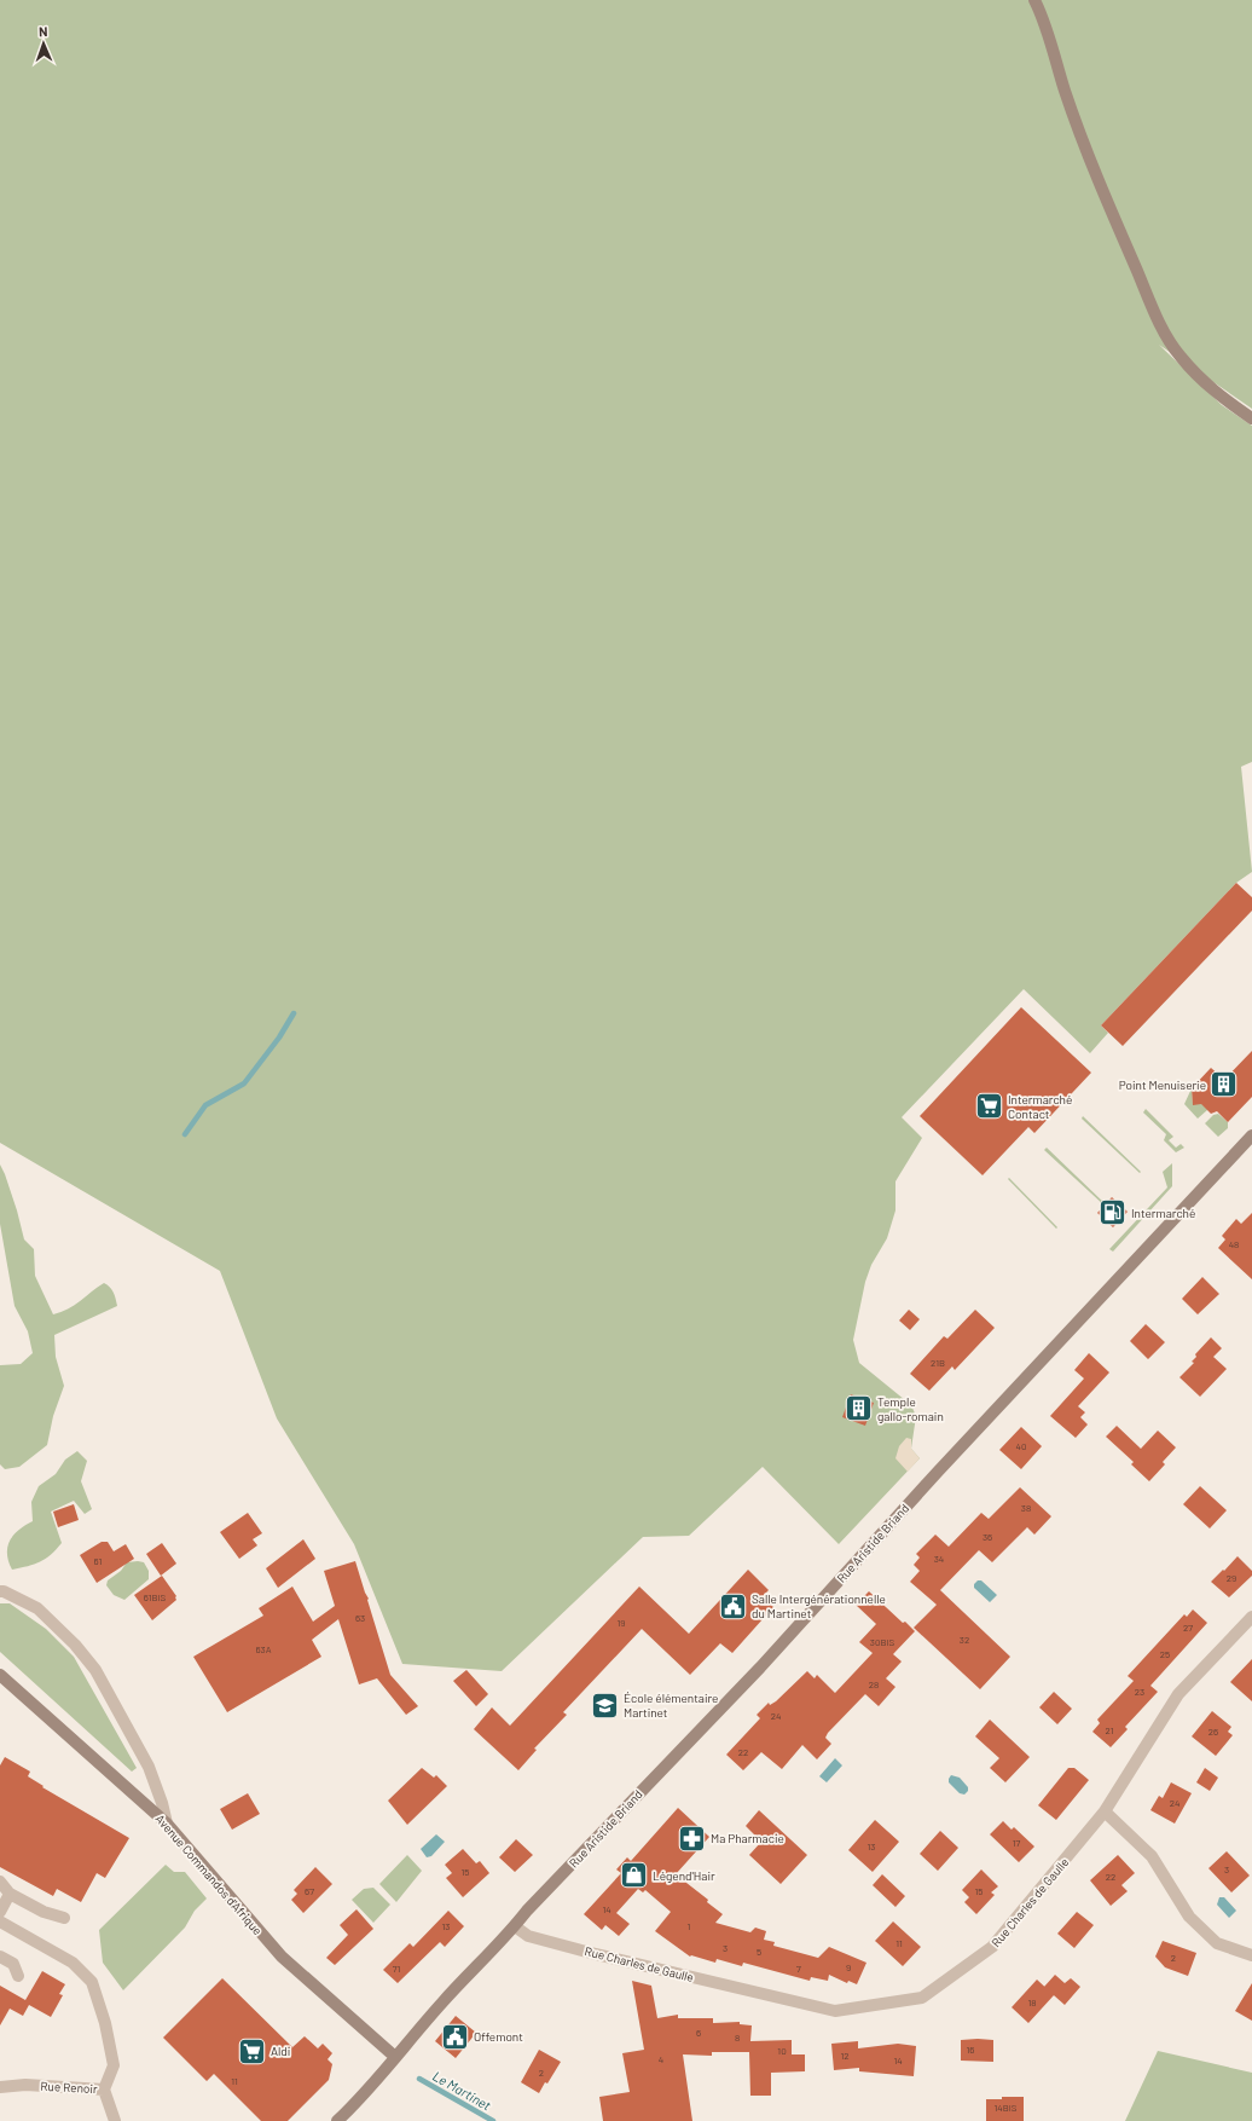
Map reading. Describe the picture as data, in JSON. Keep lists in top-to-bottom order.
{
  "streets": {
    "street": [
      "Rue Aristide Briand",
      "Avenue Commandos d'Afrique",
      "Rue Charles de Gaulle",
      "Rue Renoir"
    ]
  },
  "crossings": [
    ["Rue Aristide Briand", "Avenue Commandos d'Afrique"],
    ["Rue Aristide Briand", "Rue Charles de Gaulle"]
  ],
  "water": ["Le Martinet"],
  "places": {
    "building": ["Point Menuiserie", "Temple gallo-romain"],
    "supermarket": ["Intermarché Contact", "Aldi"],
    "fuel station": ["Intermarché"],
    "public building": ["Salle Intergénérationnelle du Martinet", "Offemont"],
    "school or university": ["École élémentaire Martinet"],
    "pharmacy": ["Ma Pharmacie"],
    "shop": ["Légend'Hair"]
  },
  "house_numbers": [
    "48",
    "21B",
    "40",
    "38",
    "36",
    "34",
    "61",
    "29",
    "61BIS",
    "63",
    "19",
    "27",
    "32",
    "30BIS",
    "63A",
    "25",
    "28",
    "23",
    "24",
    "21",
    "26",
    "22",
    "24",
    "17",
    "13",
    "3",
    "15",
    "22",
    "67",
    "15",
    "14",
    "13",
    "1",
    "11",
    "3",
    "5",
    "2",
    "9",
    "71",
    "7",
    "18",
    "6",
    "8",
    "16",
    "10",
    "12",
    "4",
    "14",
    "2",
    "11",
    "14BIS"
  ],
  "north": "top"
}
